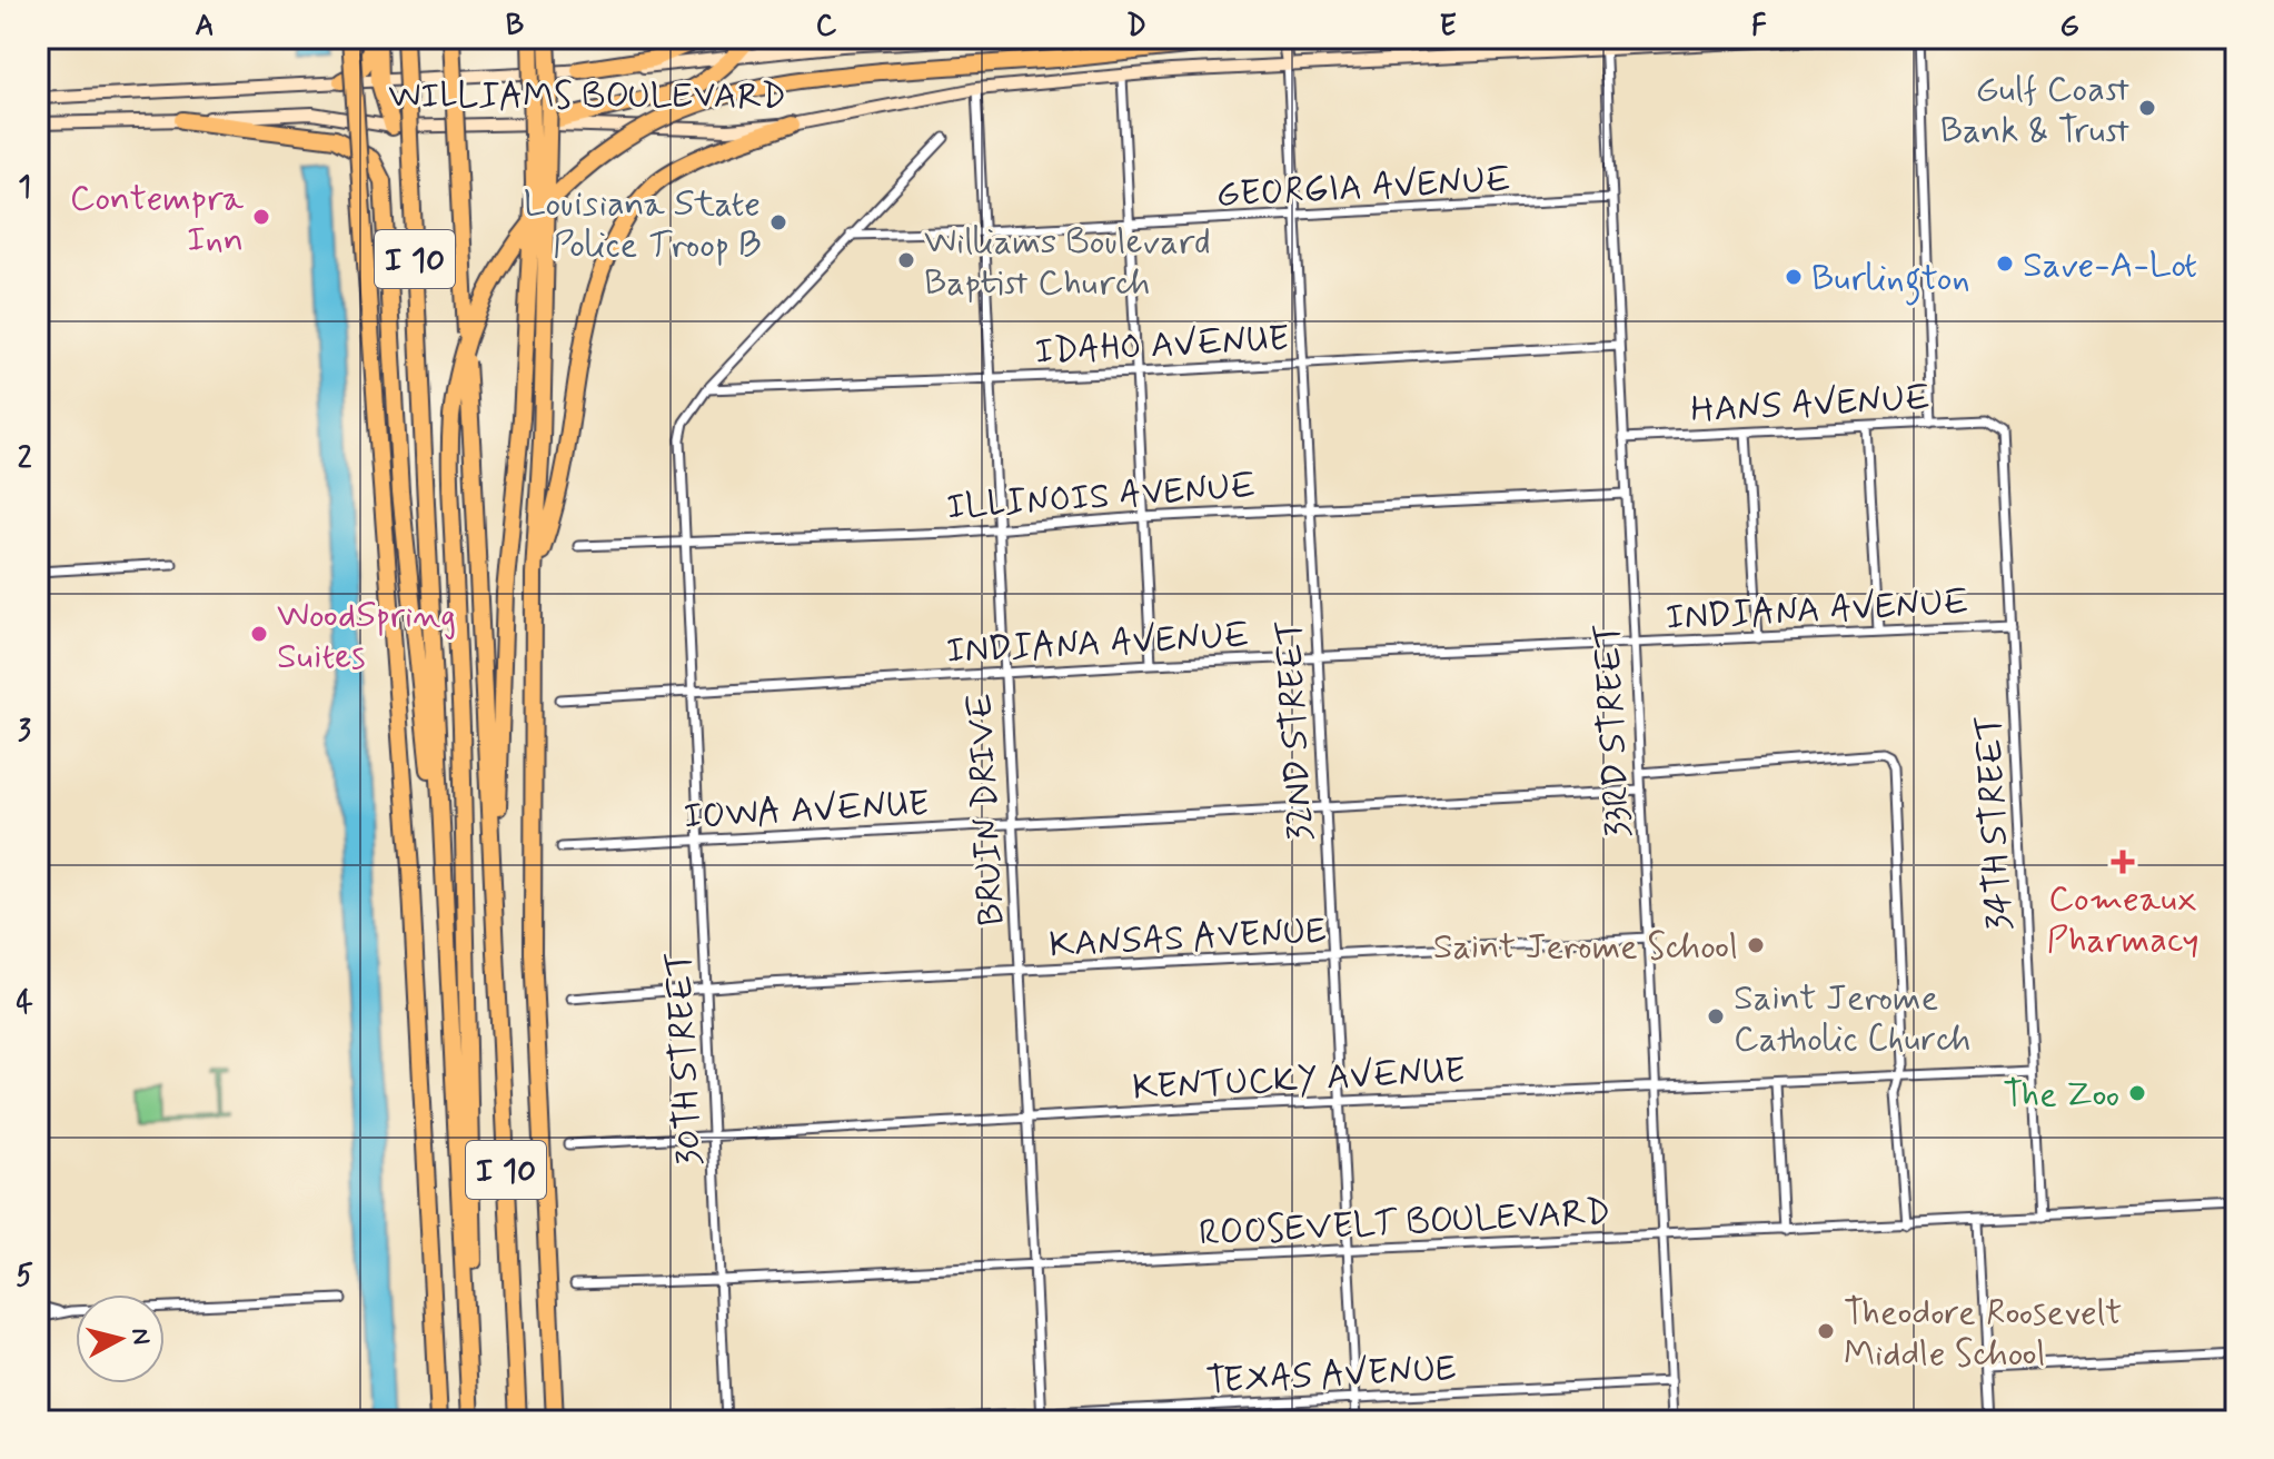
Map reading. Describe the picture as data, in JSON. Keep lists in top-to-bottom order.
{
  "streets": {
    "highway": ["I 10"],
    "main road": ["WILLIAMS BOULEVARD", "32ND STREET"],
    "street": [
      "GEORGIA AVENUE",
      "IDAHO AVENUE",
      "HANS AVENUE",
      "ILLINOIS AVENUE",
      "INDIANA AVENUE",
      "33RD STREET",
      "IOWA AVENUE",
      "BRUIN DRIVE",
      "34TH STREET",
      "KANSAS AVENUE",
      "30TH STREET",
      "KENTUCKY AVENUE",
      "ROOSEVELT BOULEVARD",
      "TEXAS AVENUE"
    ]
  },
  "crossings": [
    ["WILLIAMS BOULEVARD", "32ND STREET"],
    ["WILLIAMS BOULEVARD", "33RD STREET"],
    ["WILLIAMS BOULEVARD", "BRUIN DRIVE"],
    ["GEORGIA AVENUE", "32ND STREET"],
    ["GEORGIA AVENUE", "33RD STREET"],
    ["GEORGIA AVENUE", "BRUIN DRIVE"],
    ["GEORGIA AVENUE", "30TH STREET"],
    ["IDAHO AVENUE", "32ND STREET"],
    ["IDAHO AVENUE", "33RD STREET"],
    ["IDAHO AVENUE", "BRUIN DRIVE"],
    ["IDAHO AVENUE", "30TH STREET"],
    ["HANS AVENUE", "33RD STREET"],
    ["HANS AVENUE", "34TH STREET"],
    ["ILLINOIS AVENUE", "32ND STREET"],
    ["ILLINOIS AVENUE", "33RD STREET"],
    ["ILLINOIS AVENUE", "BRUIN DRIVE"],
    ["ILLINOIS AVENUE", "30TH STREET"],
    ["INDIANA AVENUE", "32ND STREET"],
    ["INDIANA AVENUE", "33RD STREET"],
    ["INDIANA AVENUE", "BRUIN DRIVE"],
    ["INDIANA AVENUE", "34TH STREET"],
    ["INDIANA AVENUE", "30TH STREET"],
    ["32ND STREET", "IOWA AVENUE"],
    ["32ND STREET", "KANSAS AVENUE"],
    ["32ND STREET", "KENTUCKY AVENUE"],
    ["32ND STREET", "ROOSEVELT BOULEVARD"],
    ["32ND STREET", "TEXAS AVENUE"],
    ["33RD STREET", "IOWA AVENUE"],
    ["33RD STREET", "KANSAS AVENUE"],
    ["33RD STREET", "KENTUCKY AVENUE"],
    ["33RD STREET", "ROOSEVELT BOULEVARD"],
    ["33RD STREET", "TEXAS AVENUE"],
    ["IOWA AVENUE", "BRUIN DRIVE"],
    ["IOWA AVENUE", "30TH STREET"],
    ["BRUIN DRIVE", "KANSAS AVENUE"],
    ["BRUIN DRIVE", "KENTUCKY AVENUE"],
    ["BRUIN DRIVE", "ROOSEVELT BOULEVARD"],
    ["BRUIN DRIVE", "TEXAS AVENUE"],
    ["34TH STREET", "KENTUCKY AVENUE"],
    ["34TH STREET", "ROOSEVELT BOULEVARD"],
    ["KANSAS AVENUE", "30TH STREET"],
    ["30TH STREET", "KENTUCKY AVENUE"],
    ["30TH STREET", "ROOSEVELT BOULEVARD"]
  ],
  "places": {
    "other": [
      "Gulf Coast Bank & Trust",
      "Contempra Inn",
      "Louisiana State Police Troop B",
      "Williams Boulevard Baptist Church",
      "Save-A-Lot",
      "Burlington",
      "WoodSpring Suites",
      "Saint Jerome School",
      "Saint Jerome Catholic Church",
      "The Zoo",
      "Theodore Roosevelt Middle School"
    ],
    "health": ["Comeaux Pharmacy"]
  },
  "north": "right",
  "grid": {
    "columns": [
      "A",
      "B",
      "C",
      "D",
      "E",
      "F",
      "G"
    ],
    "rows": [
      "1",
      "2",
      "3",
      "4",
      "5"
    ]
  }
}
